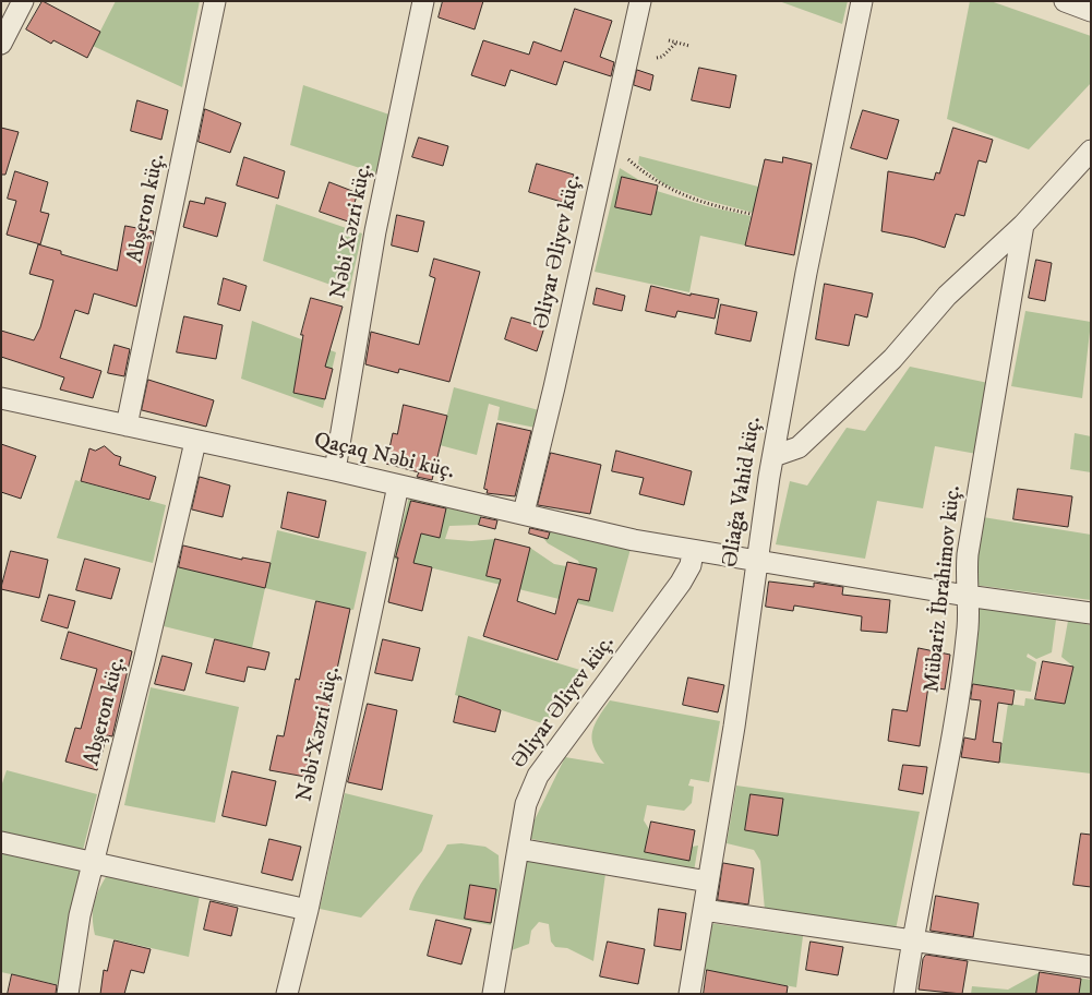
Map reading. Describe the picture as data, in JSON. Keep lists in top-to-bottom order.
{
  "streets": {
    "street": [
      "Abşeron küç.",
      "Nəbi Xəzri küç.",
      "Əliyar Əliyev küç.",
      "Qaçaq Nəbi küç.",
      "Əliağa Vahid küç.",
      "Mübariz İbrahimov küç."
    ]
  },
  "crossings": [
    ["Abşeron küç.", "Qaçaq Nəbi küç."],
    ["Nəbi Xəzri küç.", "Qaçaq Nəbi küç."],
    ["Əliyar Əliyev küç.", "Qaçaq Nəbi küç."],
    ["Qaçaq Nəbi küç.", "Əliağa Vahid küç."],
    ["Qaçaq Nəbi küç.", "Mübariz İbrahimov küç."]
  ]
}
